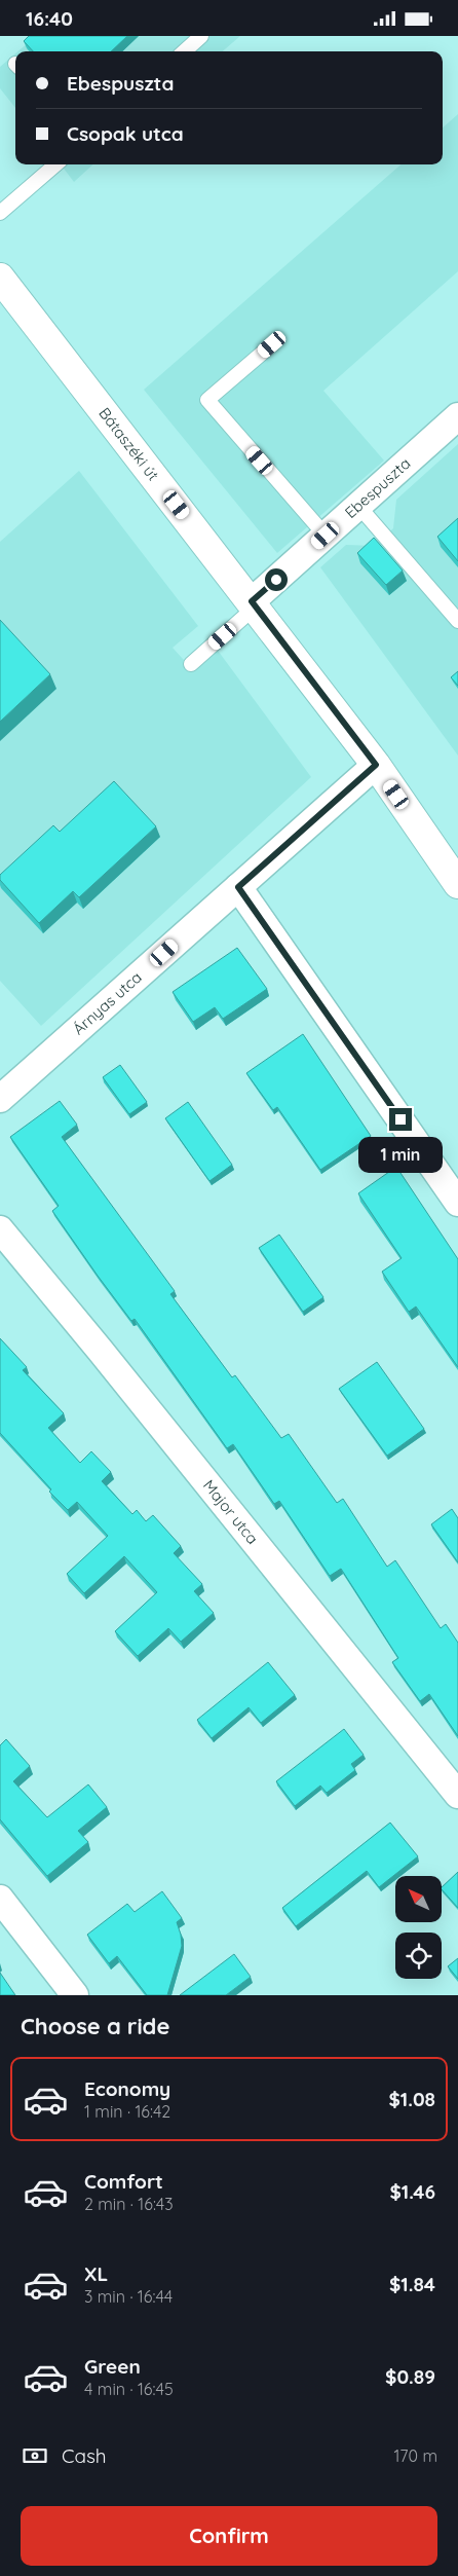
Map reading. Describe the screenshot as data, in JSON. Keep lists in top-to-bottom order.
{
  "streets": {
    "main road": ["Bátaszéki út"],
    "street": ["Ebespuszta", "Árnyas utca", "Major utca"]
  },
  "crossings": [
    ["Bátaszéki út", "Ebespuszta"],
    ["Bátaszéki út", "Árnyas utca"]
  ],
  "north": "top left",
  "page": {
    "status": "16:40",
    "banner": ["Ebespuszta", "Csopak utca"],
    "bubble": "1 min",
    "heading": "Choose a ride",
    "list": [
      {
        "name": "Economy",
        "note": "1 min · 16:42",
        "value": "$1.08"
      },
      {
        "name": "Comfort",
        "note": "2 min · 16:43",
        "value": "$1.46"
      },
      {
        "name": "XL",
        "note": "3 min · 16:44",
        "value": "$1.84"
      },
      {
        "name": "Green",
        "note": "4 min · 16:45",
        "value": "$0.89"
      }
    ],
    "pay": ["Cash", "170 m"],
    "buttons": "Confirm"
  }
}
